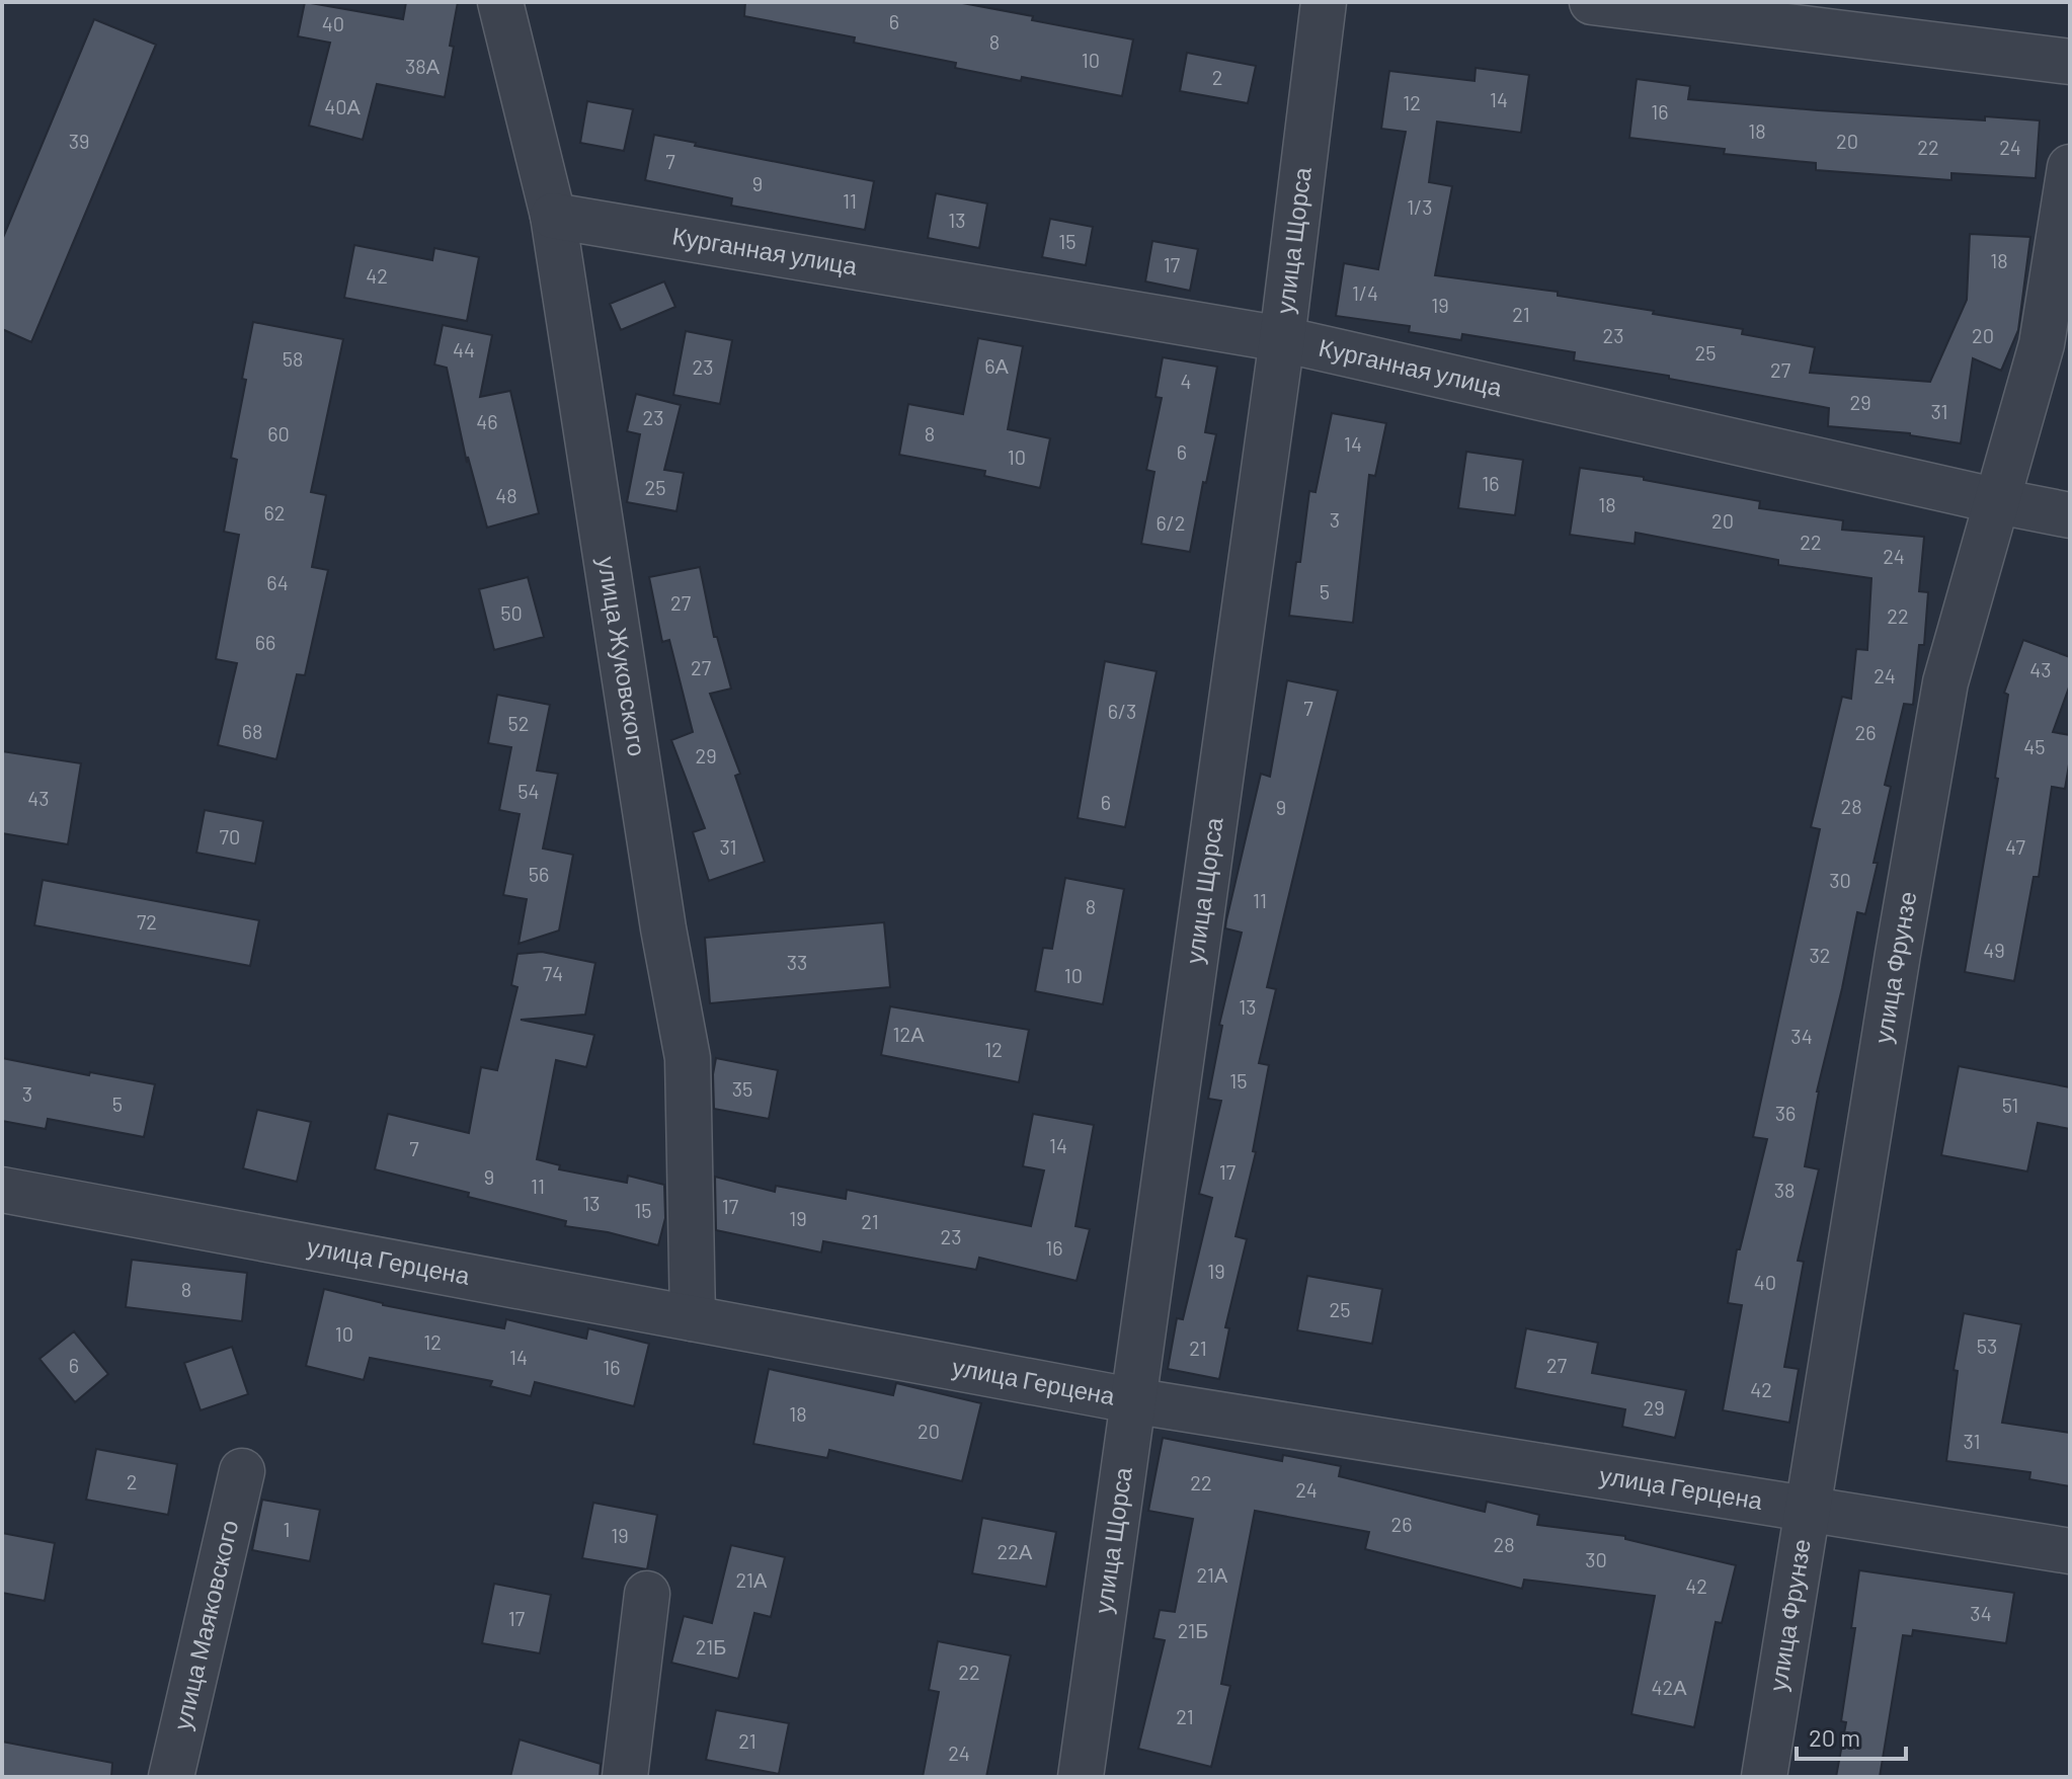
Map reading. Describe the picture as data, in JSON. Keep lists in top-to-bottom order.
{
  "streets": {
    "street": [
      "улица Щорса",
      "Курганная улица",
      "улица Жуковского",
      "улица Фрунзе",
      "улица Герцена",
      "улица Маяковского"
    ]
  },
  "crossings": [
    ["улица Щорса", "Курганная улица"],
    ["улица Щорса", "улица Герцена"],
    ["Курганная улица", "улица Жуковского"],
    ["Курганная улица", "улица Фрунзе"],
    ["улица Жуковского", "улица Герцена"],
    ["улица Фрунзе", "улица Герцена"]
  ],
  "house_numbers": [
    "6",
    "40",
    "8",
    "10",
    "38А",
    "2",
    "14",
    "12",
    "40А",
    "16",
    "18",
    "39",
    "20",
    "22",
    "24",
    "7",
    "9",
    "11",
    "1/3",
    "13",
    "15",
    "18",
    "17",
    "42",
    "1/4",
    "19",
    "21",
    "23",
    "20",
    "44",
    "25",
    "58",
    "6А",
    "23",
    "27",
    "4",
    "29",
    "31",
    "23",
    "46",
    "60",
    "8",
    "14",
    "6",
    "10",
    "16",
    "25",
    "48",
    "18",
    "62",
    "3",
    "20",
    "6/2",
    "22",
    "24",
    "64",
    "5",
    "27",
    "50",
    "22",
    "66",
    "27",
    "43",
    "24",
    "7",
    "6/3",
    "52",
    "68",
    "26",
    "45",
    "29",
    "54",
    "43",
    "6",
    "28",
    "9",
    "70",
    "31",
    "47",
    "56",
    "30",
    "11",
    "8",
    "72",
    "49",
    "32",
    "33",
    "74",
    "10",
    "13",
    "12А",
    "34",
    "12",
    "15",
    "35",
    "3",
    "5",
    "51",
    "36",
    "14",
    "7",
    "17",
    "9",
    "11",
    "38",
    "13",
    "17",
    "15",
    "19",
    "21",
    "23",
    "16",
    "19",
    "40",
    "8",
    "25",
    "10",
    "12",
    "53",
    "21",
    "14",
    "6",
    "27",
    "16",
    "42",
    "29",
    "18",
    "20",
    "31",
    "2",
    "22",
    "24",
    "26",
    "1",
    "19",
    "28",
    "22А",
    "30",
    "21А",
    "21А",
    "42",
    "34",
    "17",
    "21Б",
    "21Б",
    "22",
    "42А",
    "21",
    "21",
    "24"
  ],
  "scale_bar": "20 m"
}
